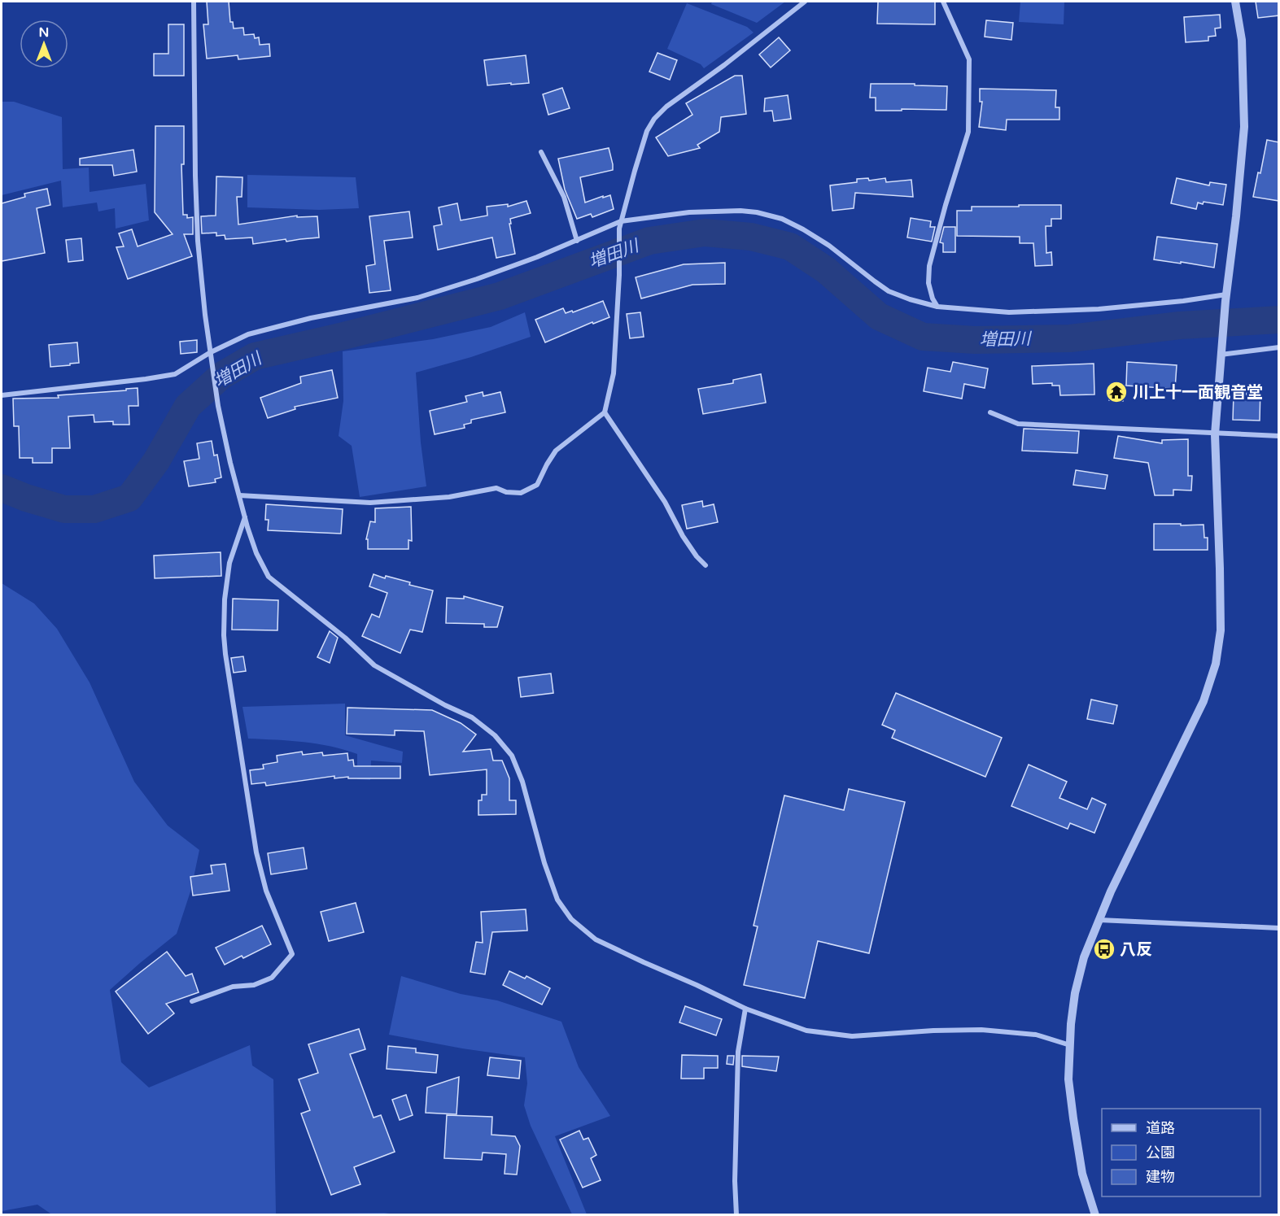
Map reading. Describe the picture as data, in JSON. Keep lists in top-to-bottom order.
{
  "water": ["増田川"],
  "places": {
    "temple": ["川上十一面観音堂"],
    "bus stop": ["八反"]
  },
  "legend": ["道路", "公園", "建物"],
  "north": "top"
}
